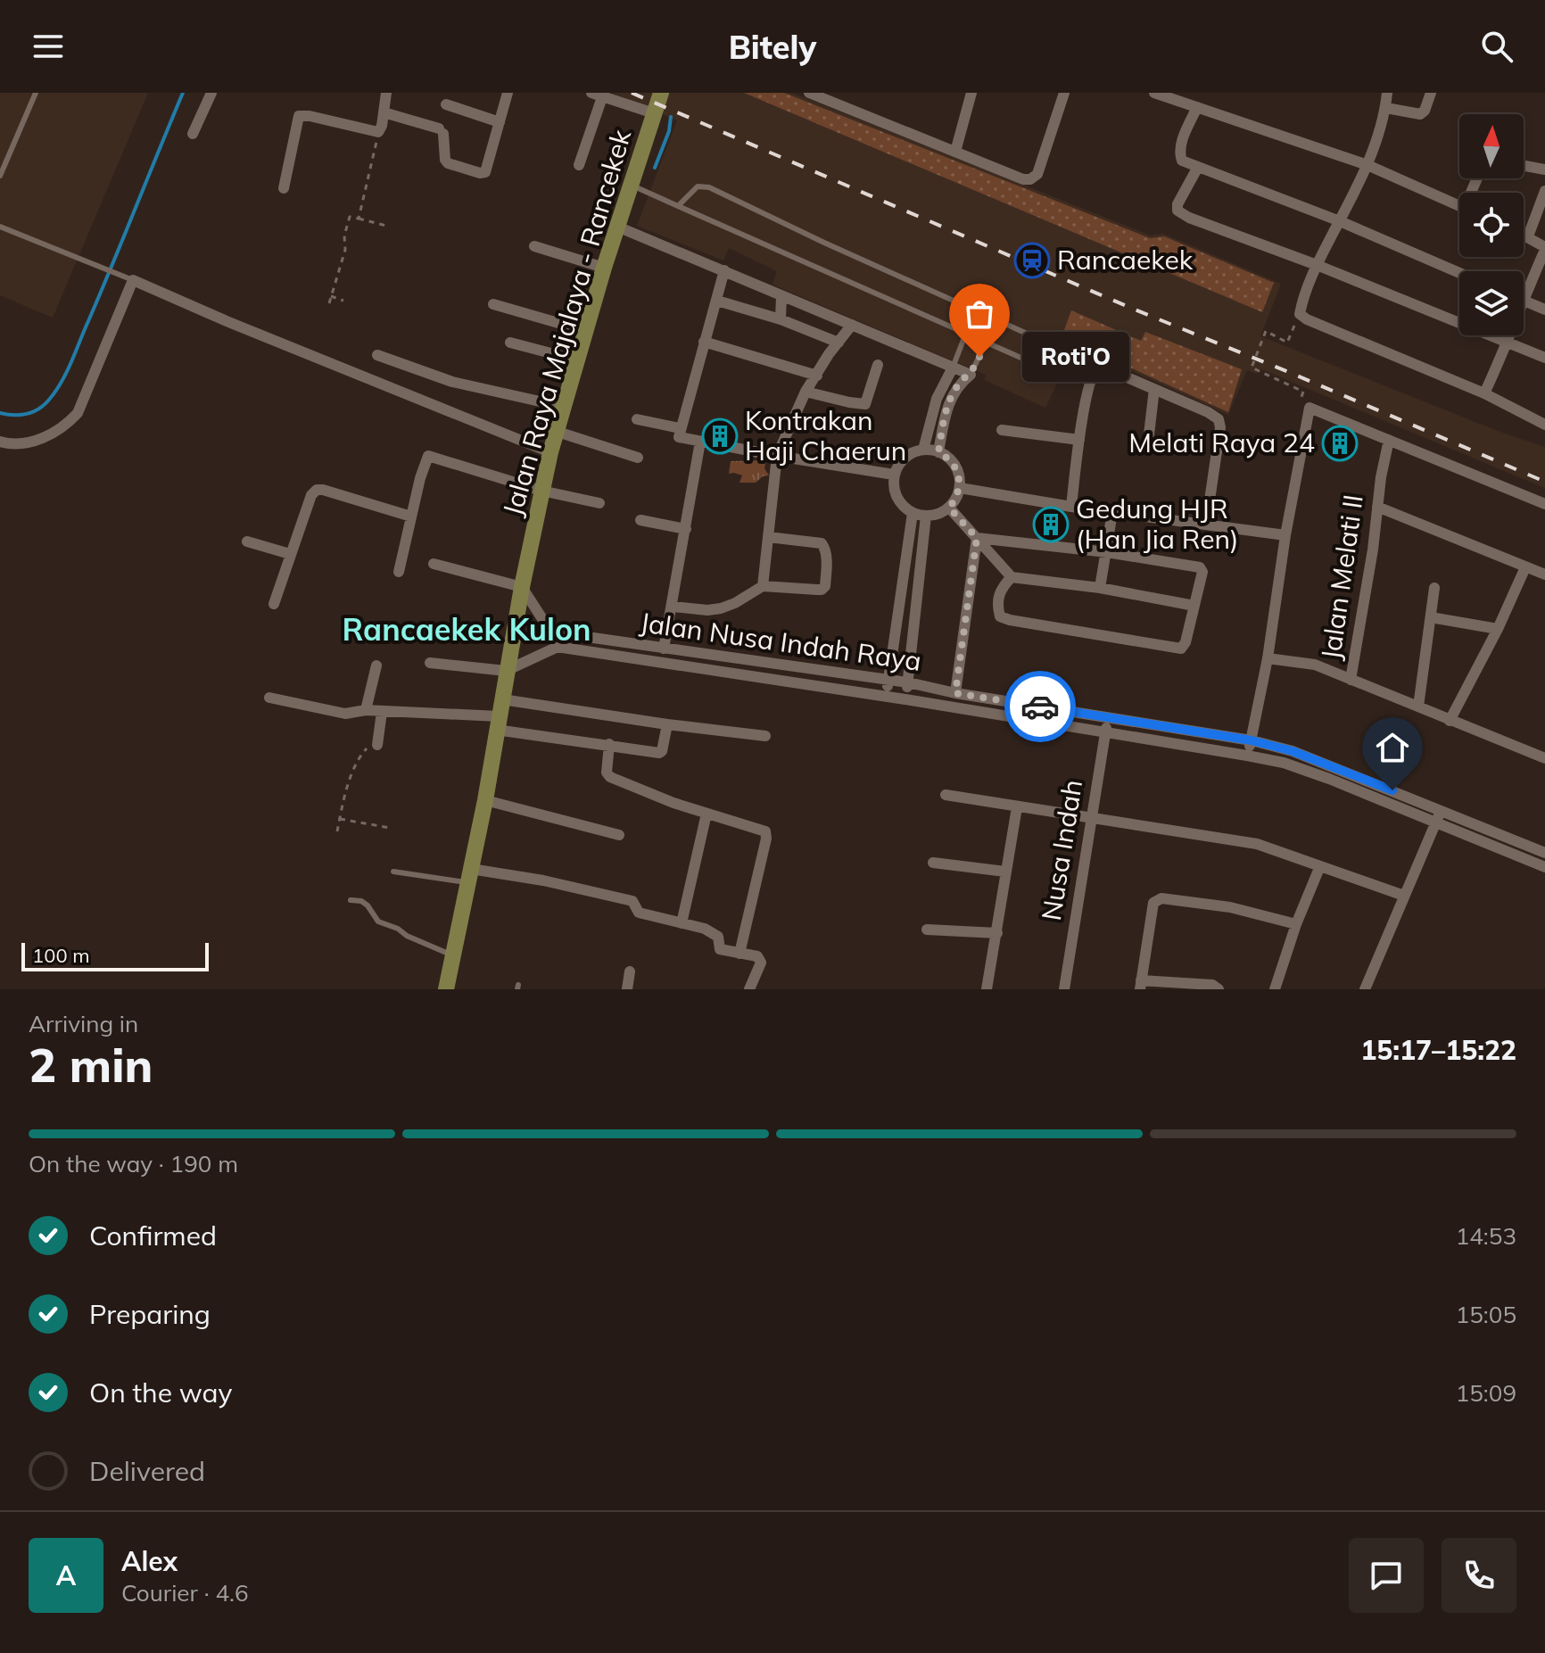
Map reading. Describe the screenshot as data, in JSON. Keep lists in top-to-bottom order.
{
  "streets": {
    "main road": ["Jalan Raya Majalaya - Rancekek"],
    "street": ["Jalan Melati II", "Jalan Nusa Indah Raya", "Nusa Indah"]
  },
  "crossings": [
    ["Jalan Raya Majalaya - Rancekek", "Jalan Nusa Indah Raya"],
    ["Jalan Nusa Indah Raya", "Nusa Indah"]
  ],
  "districts": ["Rancaekek Kulon"],
  "places": {
    "station": ["Rancaekek"],
    "other": ["Roti'O"],
    "building": ["Kontrakan Haji Chaerun", "Melati Raya 24", "Gedung HJR (Han Jia Ren)"]
  },
  "scale_bar": "100 m",
  "north": "top",
  "page": {
    "header": "Bitely",
    "bubble": "Roti'O",
    "scale": "100 m",
    "heading": ["2 min", "Arriving in", "15:17–15:22"],
    "panel": ["Alex", "Courier · 4.6"],
    "bar": "On the way · 190 m",
    "list": [
      ["Confirmed", "14:53"],
      ["Preparing", "15:05"],
      ["On the way", "15:09"],
      "Delivered"
    ],
    "round": "A"
  }
}
